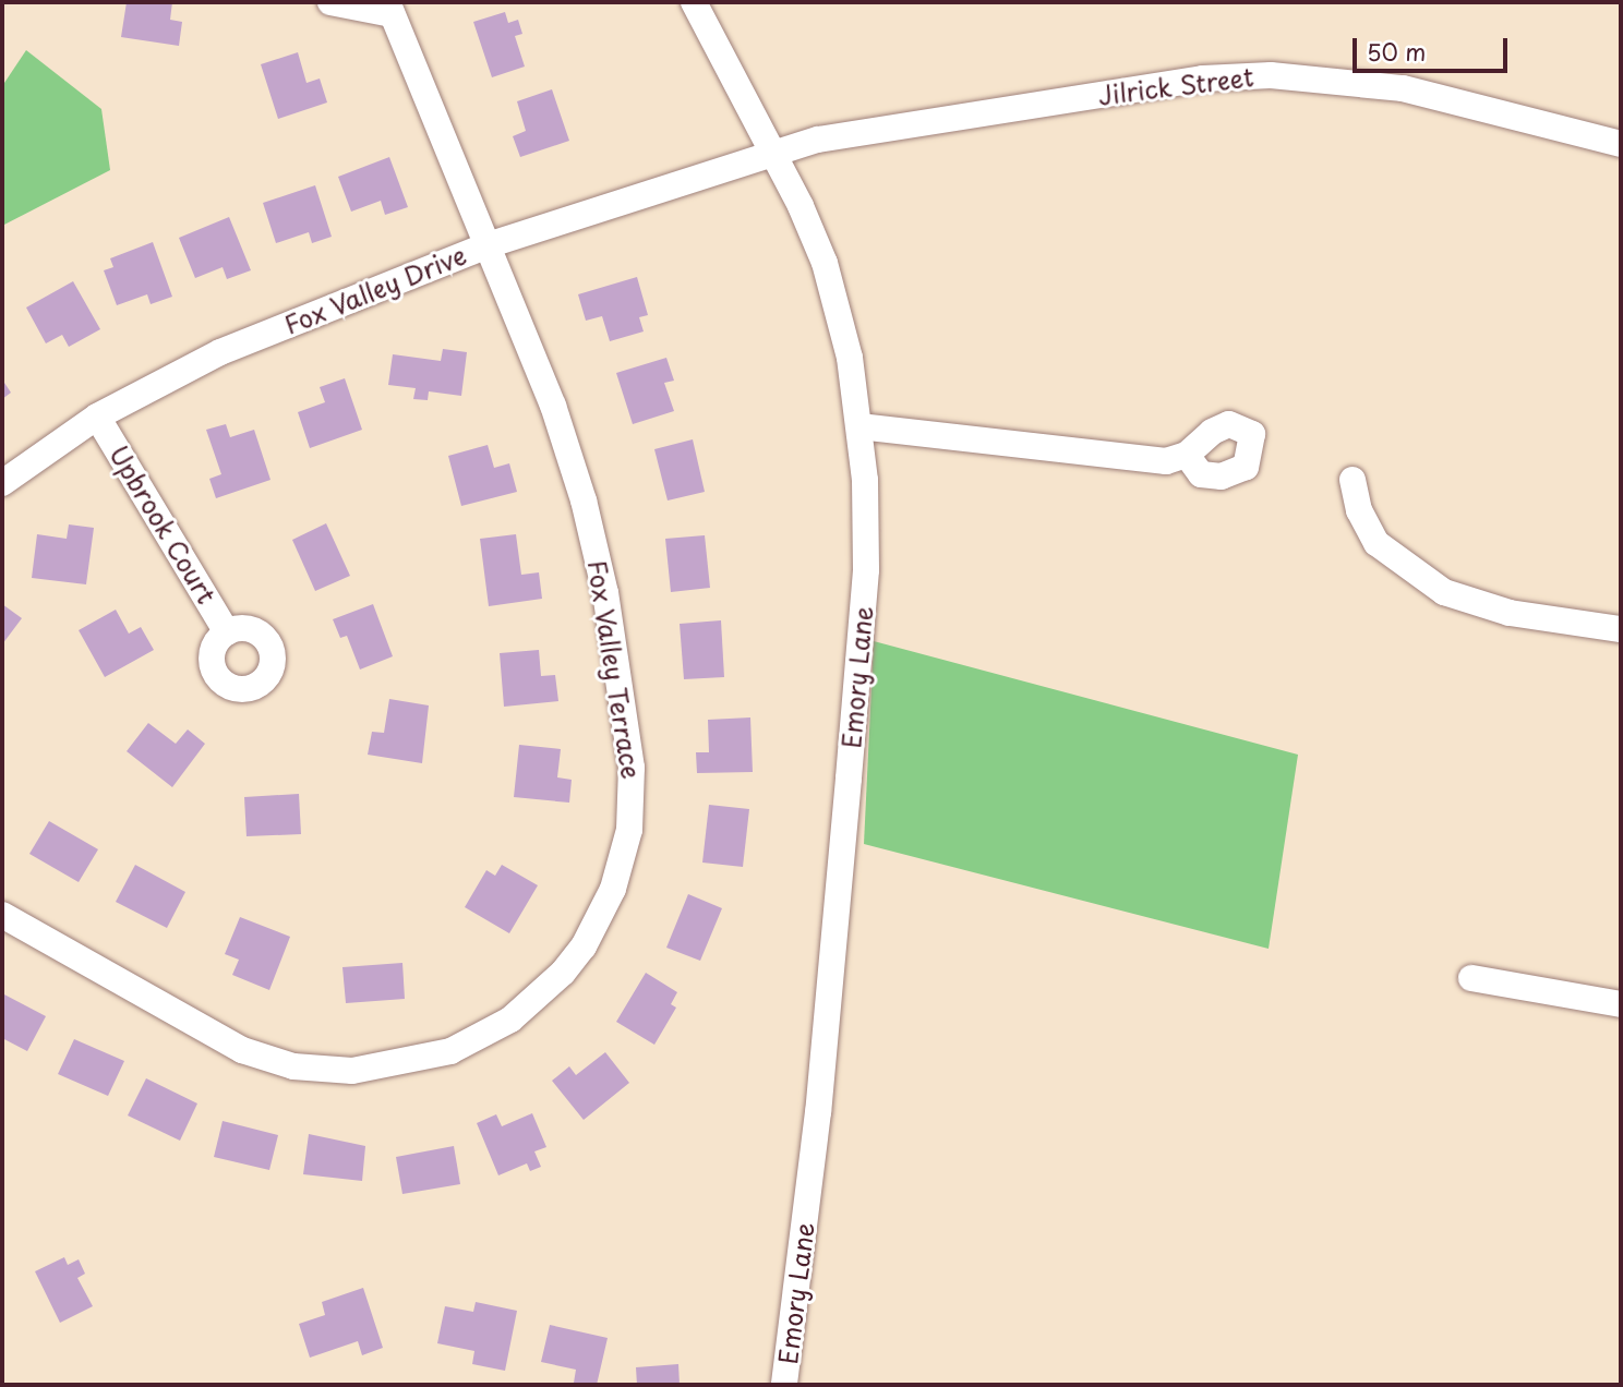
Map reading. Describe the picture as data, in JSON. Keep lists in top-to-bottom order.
{
  "streets": {
    "street": [
      "Jilrick Street",
      "Fox Valley Drive",
      "Upbrook Court",
      "Fox Valley Terrace",
      "Emory Lane"
    ]
  },
  "crossings": [
    ["Jilrick Street", "Fox Valley Drive"],
    ["Jilrick Street", "Emory Lane"],
    ["Fox Valley Drive", "Upbrook Court"],
    ["Fox Valley Drive", "Fox Valley Terrace"],
    ["Fox Valley Drive", "Emory Lane"]
  ],
  "scale_bar": "50 m"
}
